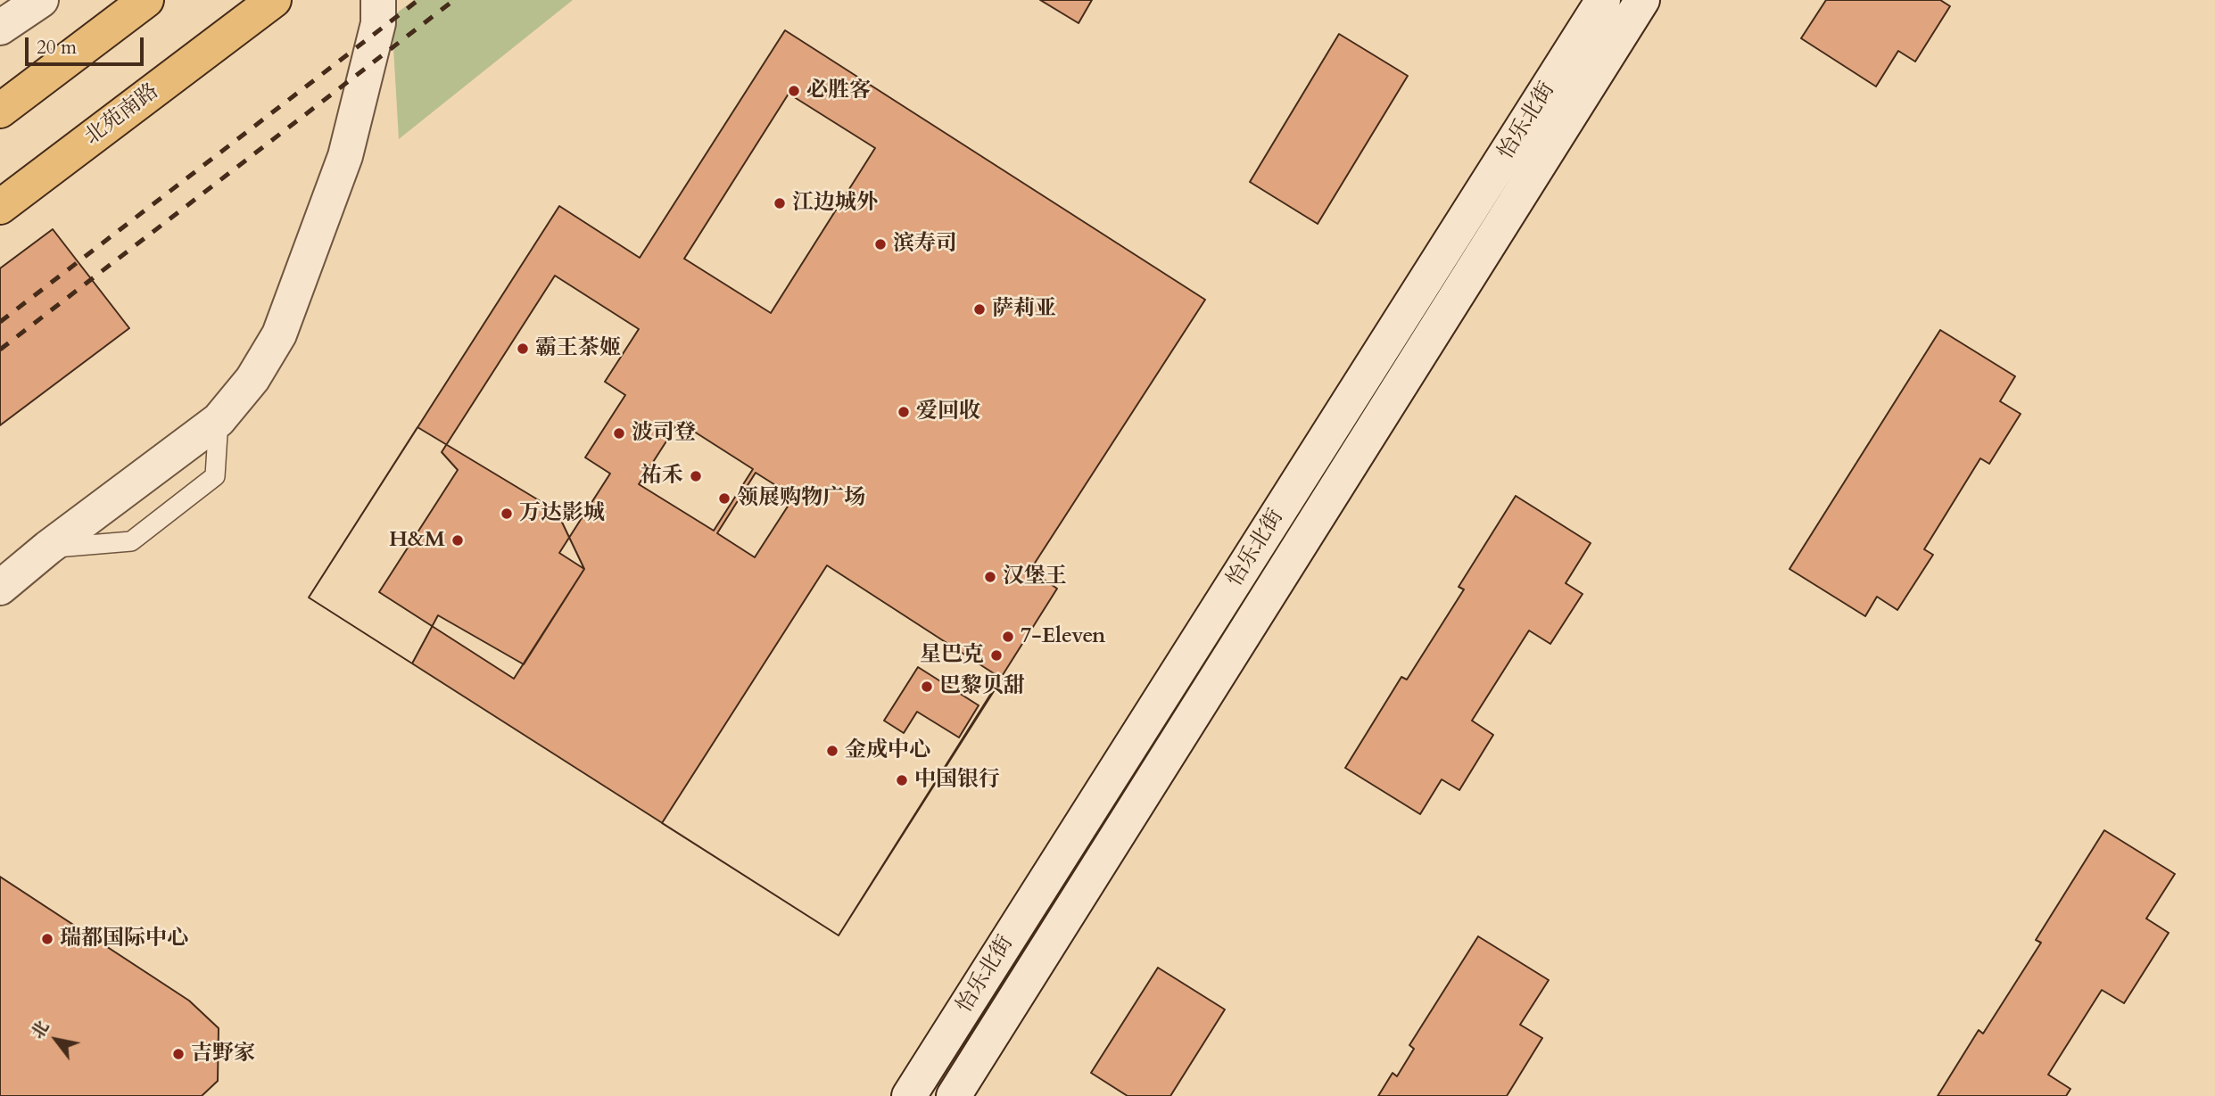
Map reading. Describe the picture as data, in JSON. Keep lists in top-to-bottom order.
{
  "streets": {
    "highway": ["北苑南路"],
    "main road": ["怡乐北街"]
  },
  "places": [
    "必胜客",
    "江边城外",
    "滨寿司",
    "萨莉亚",
    "霸王茶姬",
    "爱回收",
    "波司登",
    "祐禾",
    "领展购物广场",
    "万达影城",
    "H&M",
    "汉堡王",
    "7-Eleven",
    "星巴克",
    "巴黎贝甜",
    "金成中心",
    "中国银行",
    "瑞都国际中心",
    "吉野家"
  ],
  "scale_bar": "20 m",
  "north": "top left"
}
